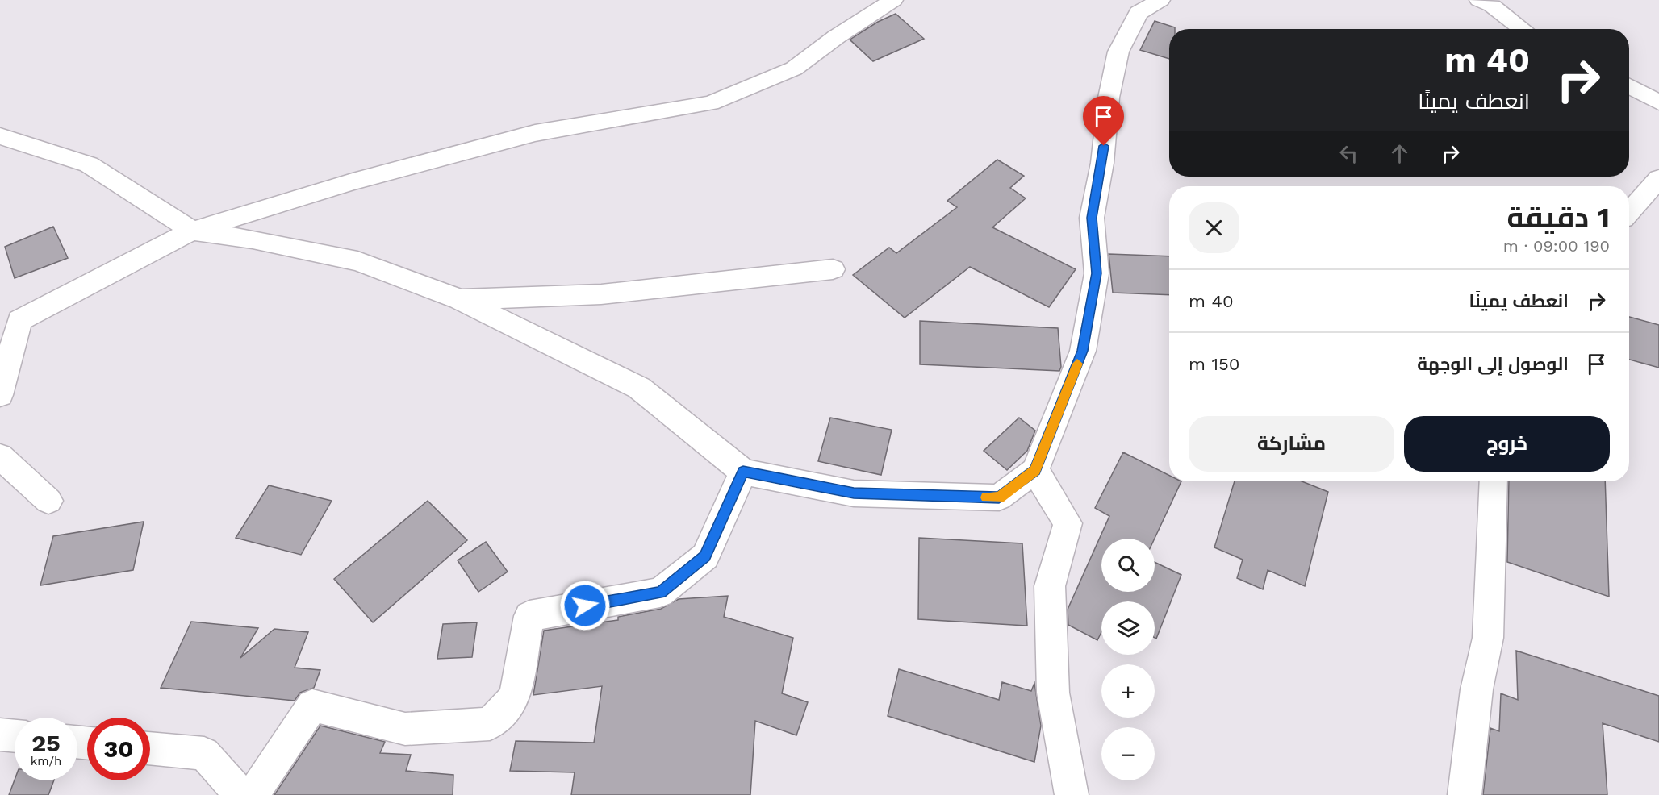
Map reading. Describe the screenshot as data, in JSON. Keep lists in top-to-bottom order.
{
  "page": {
    "turn": ["40 m", "انعطف يمينًا"],
    "heading": ["1 دقيقة", "190 m · 09:00"],
    "list": [
      {
        "name": "انعطف يمينًا",
        "value": "40 m"
      },
      {
        "name": "الوصول إلى الوجهة",
        "value": "150 m"
      }
    ],
    "buttons": ["خروج", "مشاركة"],
    "map_buttons": ["+", "−"],
    "speed": "25 km/h",
    "limit": "30"
  }
}
